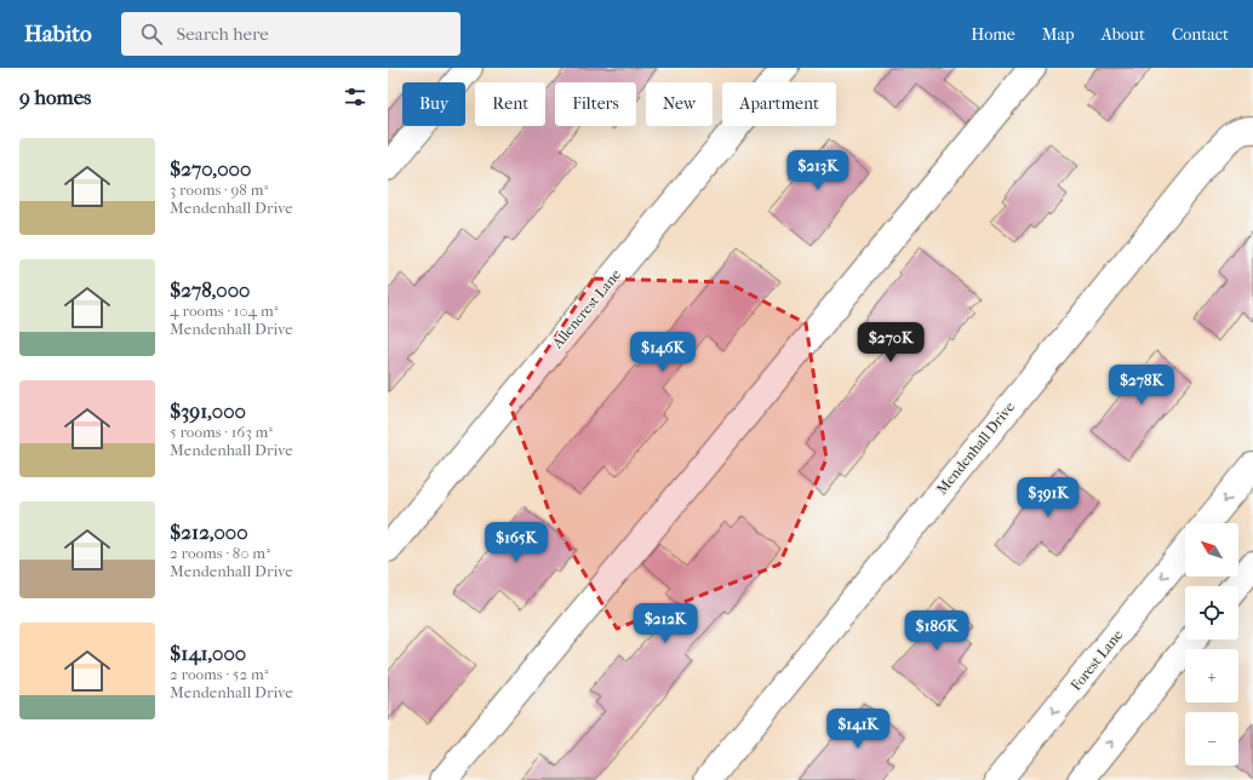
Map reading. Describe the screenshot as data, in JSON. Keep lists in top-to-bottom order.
{
  "streets": {
    "street": ["Allencrest Lane", "Mendenhall Drive", "Forest Lane"]
  },
  "north": "top left",
  "page": {
    "header": "Habito",
    "search": "Search here",
    "nav": [
      "Home",
      "Map",
      "About",
      "Contact"
    ],
    "heading": "9 homes",
    "chip": [
      "Buy",
      "Rent",
      "Filters",
      "New",
      "Apartment"
    ],
    "list": [
      {
        "name": "$270,000",
        "note": "3 rooms · 98 m² · Mendenhall Drive"
      },
      {
        "name": "$278,000",
        "note": "4 rooms · 104 m² · Mendenhall Drive"
      },
      {
        "name": "$391,000",
        "note": "5 rooms · 163 m² · Mendenhall Drive"
      },
      {
        "name": "$212,000",
        "note": "2 rooms · 80 m² · Mendenhall Drive"
      },
      {
        "name": "$141,000",
        "note": "2 rooms · 52 m² · Mendenhall Drive"
      }
    ],
    "price": [
      "$213K",
      "$270K",
      "$146K",
      "$278K",
      "$391K",
      "$165K",
      "$212K",
      "$186K",
      "$141K"
    ],
    "map_buttons": ["+", "−"]
  }
}
